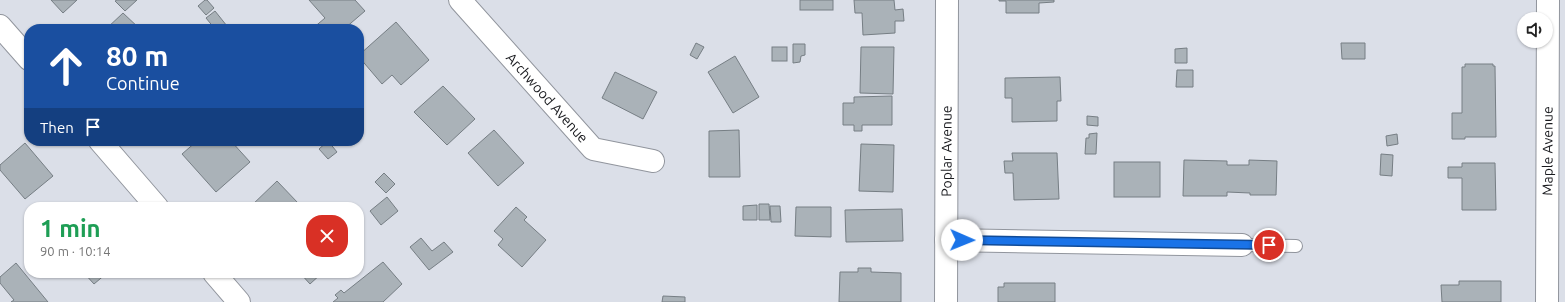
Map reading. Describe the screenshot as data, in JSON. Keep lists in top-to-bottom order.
{
  "streets": {
    "street": ["Archwood Avenue", "Poplar Avenue", "Maple Avenue"]
  },
  "page": {
    "turn": ["80 m", "Continue"],
    "then": "Then",
    "heading": ["1 min", "90 m · 10:14"]
  }
}
